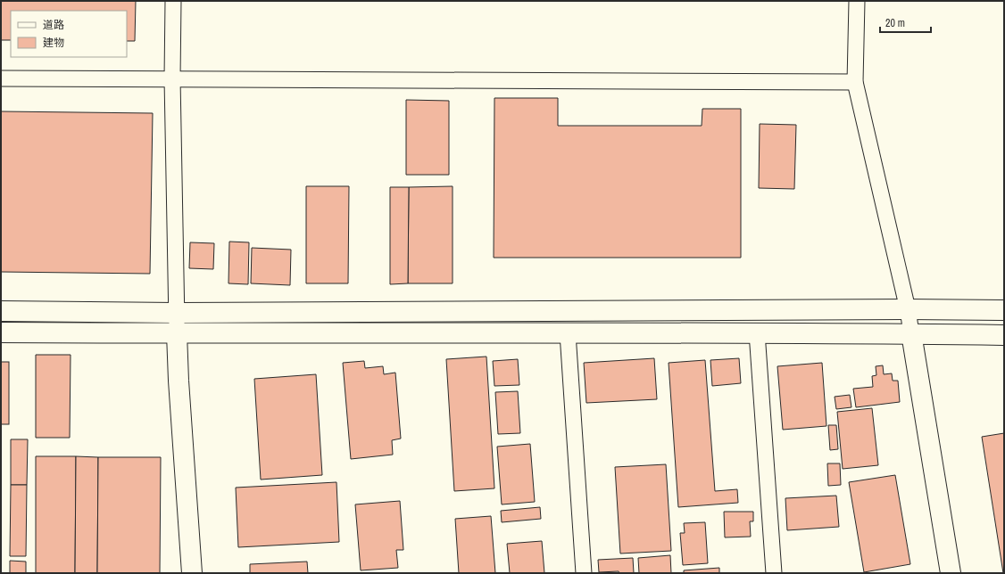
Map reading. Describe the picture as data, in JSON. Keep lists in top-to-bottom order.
{
  "legend": ["道路", "建物"],
  "scale_bar": "20 m"
}
